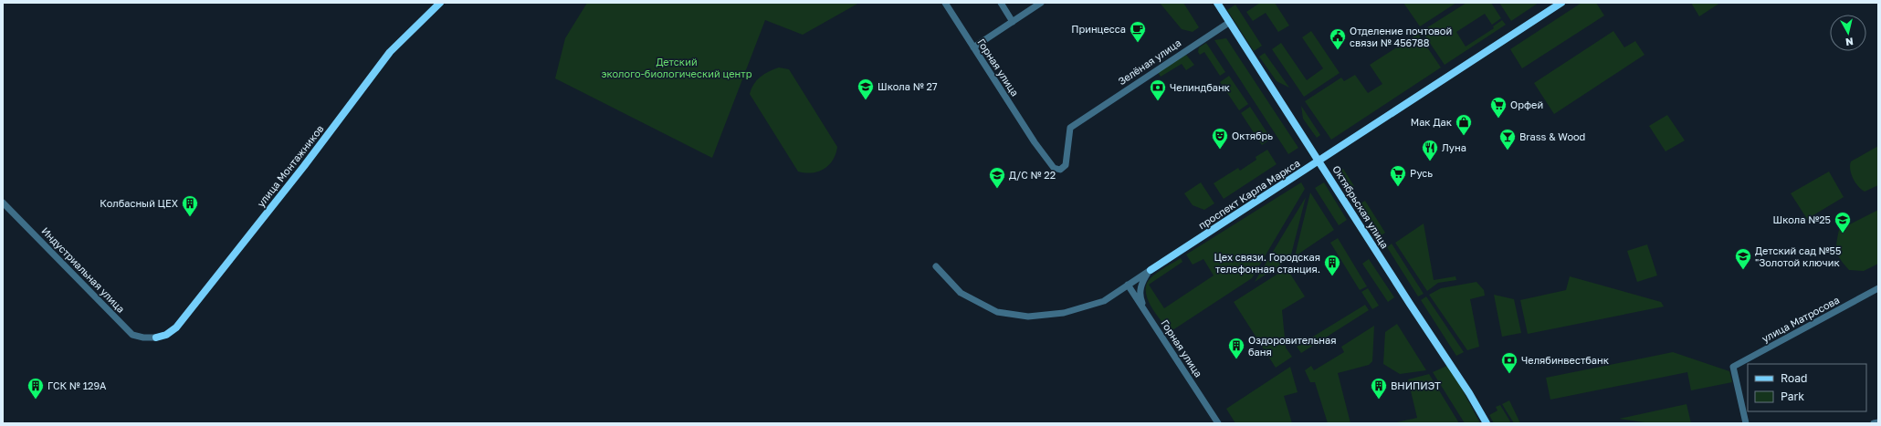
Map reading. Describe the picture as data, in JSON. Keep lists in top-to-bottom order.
{
  "streets": {
    "street": [
      "Зелёная улица",
      "Горная улица",
      "улица Монтажников",
      "проспект Карла Маркса",
      "Октябрьская улица",
      "Индустриальная улица",
      "улица Матросова"
    ]
  },
  "crossings": [
    ["Зелёная улица", "Горная улица"],
    ["Зелёная улица", "Октябрьская улица"],
    ["Горная улица", "проспект Карла Маркса"],
    ["улица Монтажников", "Индустриальная улица"],
    ["проспект Карла Маркса", "Октябрьская улица"]
  ],
  "parks": ["Детский эколого-биологический центр"],
  "places": {
    "cafe": ["Принцесса"],
    "public building": ["Отделение почтовой связи № 456788"],
    "school or university": [
      "Школа № 27",
      "Д/С № 22",
      "Школа №25",
      "Детский сад №55 \"Золотой ключик"
    ],
    "bank": ["Челиндбанк", "Челябинвестбанк"],
    "supermarket": ["Орфей", "Русь"],
    "shop": ["Мак Дак"],
    "theatre": ["Октябрь"],
    "bar": ["Brass & Wood"],
    "restaurant": ["Луна"],
    "building": [
      "Колбасный ЦЕХ",
      "Цех связи. Городская телефонная станция.",
      "Оздоровительная баня",
      "ГСК № 129А",
      "ВНИПИЭТ"
    ]
  },
  "legend": ["Road", "Park"],
  "north": "bottom"
}
